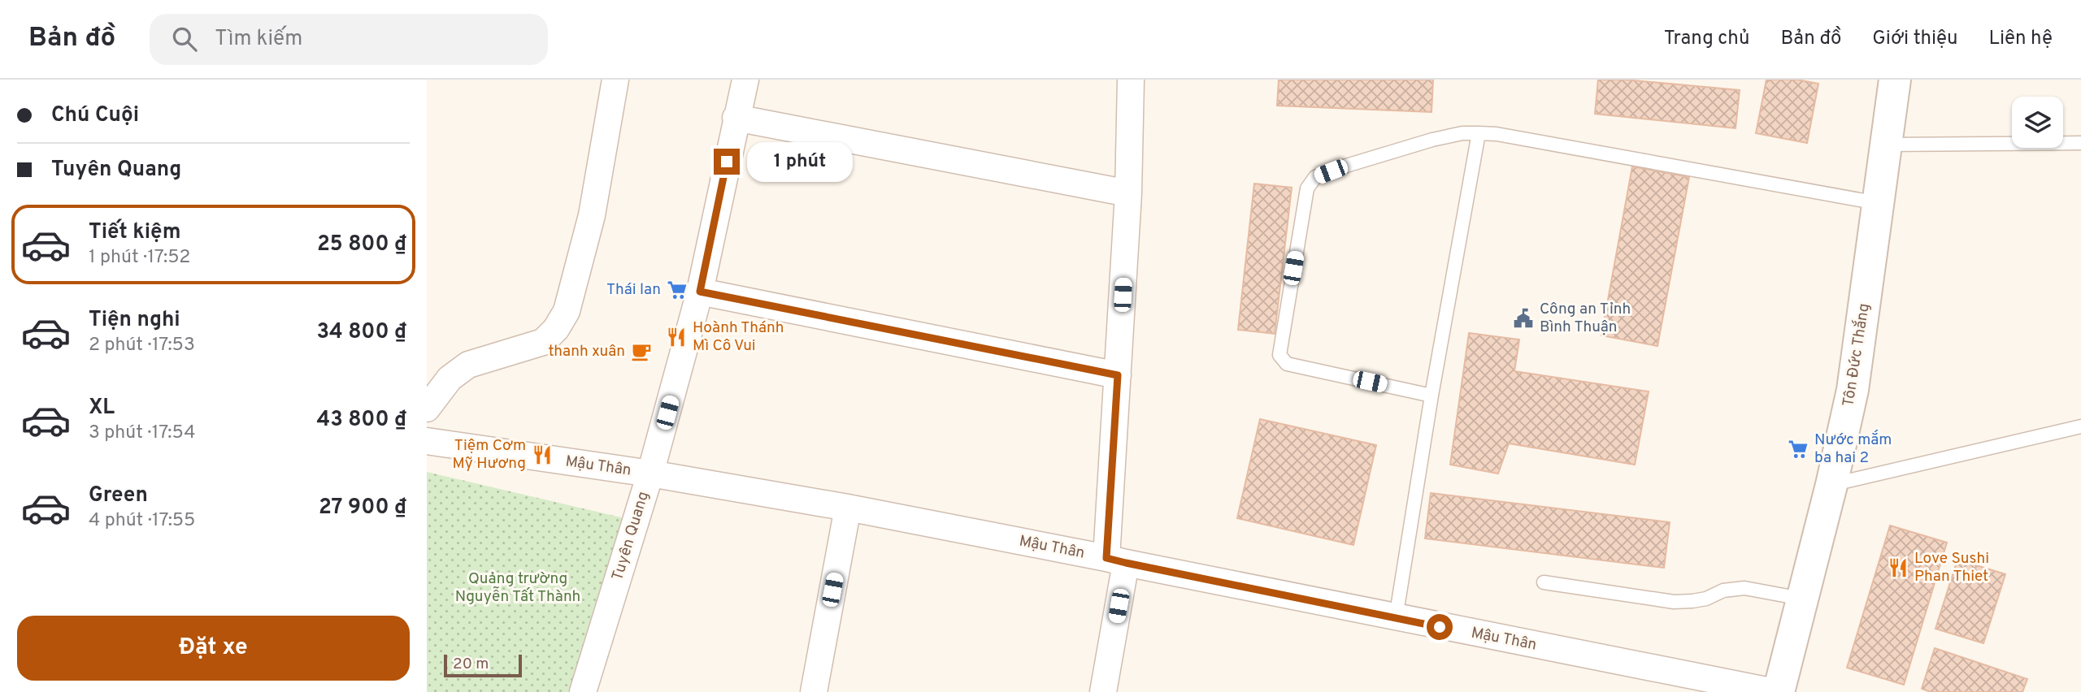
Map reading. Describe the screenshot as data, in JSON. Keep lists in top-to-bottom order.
{
  "streets": {
    "street": ["Tôn Đức Thắng", "Mậu Thân", "Tuyên Quang"]
  },
  "crossings": [
    ["Tôn Đức Thắng", "Mậu Thân"],
    ["Mậu Thân", "Tuyên Quang"]
  ],
  "parks": ["Quảng trường Nguyễn Tất Thành"],
  "places": {
    "supermarket": ["Thái lan", "Nước mắm ba hai 2"],
    "public building": ["Công an Tỉnh Bình Thuận"],
    "restaurant": ["Hoành Thánh Mì Cô Vui", "Tiệm Cơm Mỹ Hương", "Love Sushi Phan Thiet"],
    "cafe": ["thanh xuân"]
  },
  "scale_bar": "20 m",
  "page": {
    "header": "Bản đồ",
    "search": "Tìm kiếm",
    "nav": [
      "Trang chủ",
      "Bản đồ",
      "Giới thiệu",
      "Liên hệ"
    ],
    "banner": ["Chú Cuội", "Tuyên Quang"],
    "bubble": "1 phút",
    "list": [
      {
        "name": "Tiết kiệm",
        "note": "1 phút · 17:52",
        "value": "25 800 ₫"
      },
      {
        "name": "Tiện nghi",
        "note": "2 phút · 17:53",
        "value": "34 800 ₫"
      },
      {
        "name": "XL",
        "note": "3 phút · 17:54",
        "value": "43 800 ₫"
      },
      {
        "name": "Green",
        "note": "4 phút · 17:55",
        "value": "27 900 ₫"
      }
    ],
    "buttons": "Đặt xe",
    "scale": "20 m"
  }
}
